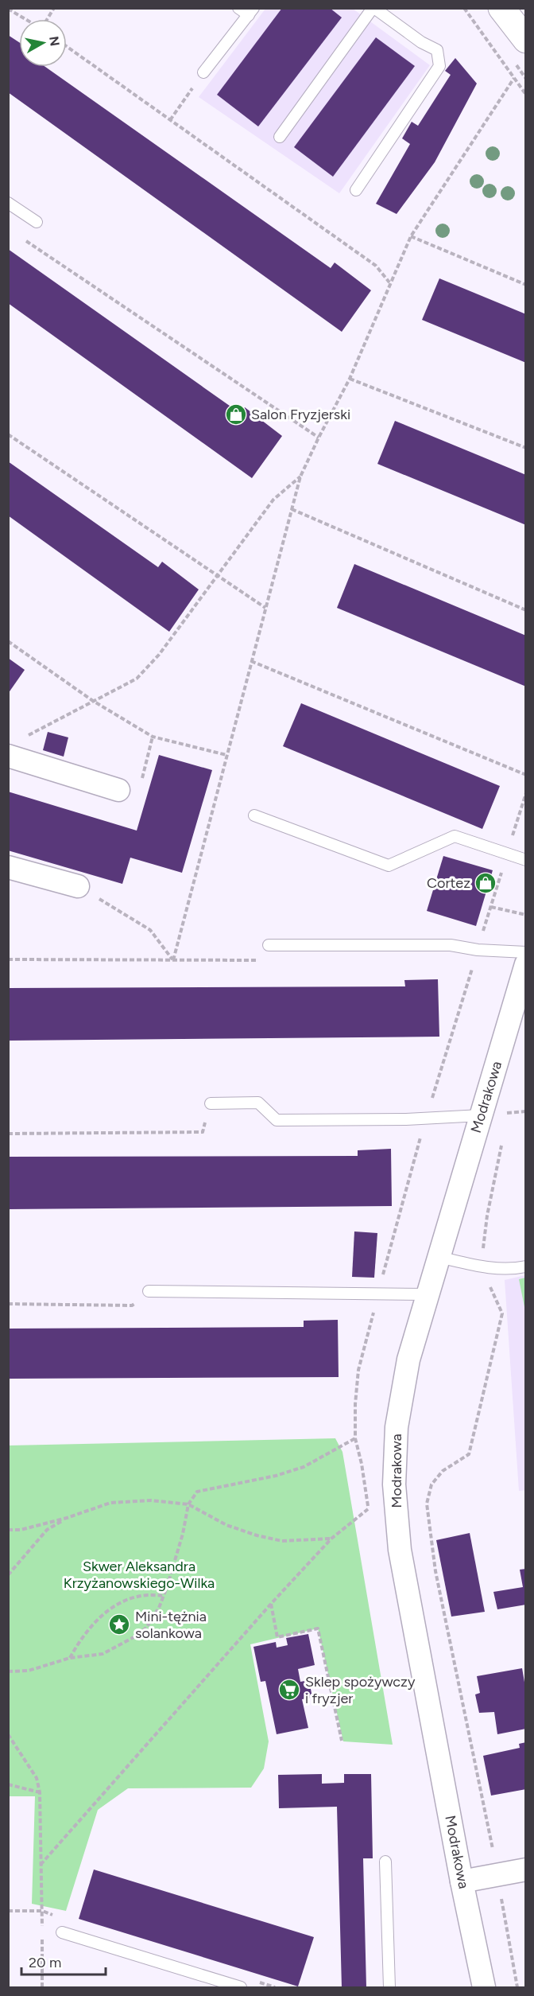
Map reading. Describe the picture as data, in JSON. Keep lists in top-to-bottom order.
{
  "streets": {
    "street": ["Modrakowa"]
  },
  "parks": ["Skwer Aleksandra Krzyżanowskiego-Wilka"],
  "places": {
    "shop": ["Salon Fryzjerski", "Cortez"],
    "place": ["Mini-tężnia solankowa"],
    "supermarket": ["Sklep spożywczy i fryzjer"]
  },
  "scale_bar": "20 m",
  "north": "right"
}
